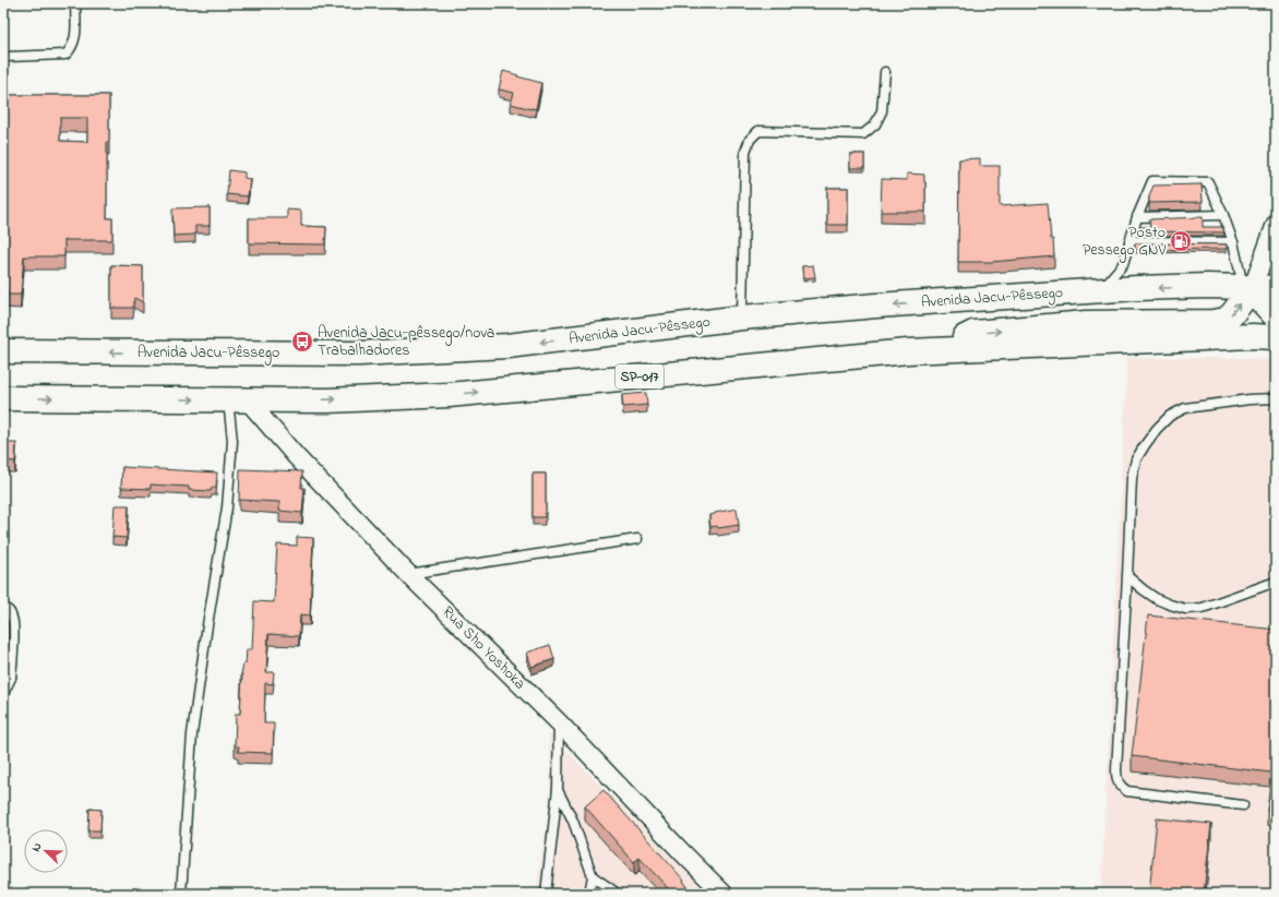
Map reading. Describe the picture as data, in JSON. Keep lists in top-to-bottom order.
{
  "streets": {
    "highway": ["Avenida Jacu-Pêssego", "SP-017"],
    "street": ["Rua Sho Yoshoka"]
  },
  "crossings": [
    ["SP-017", "Rua Sho Yoshoka"]
  ],
  "places": {
    "fuel station": ["Posto Pessego GNV"],
    "bus stop": ["Avenida Jacu-pêssego/nova Trabalhadores"]
  },
  "north": "top left"
}
